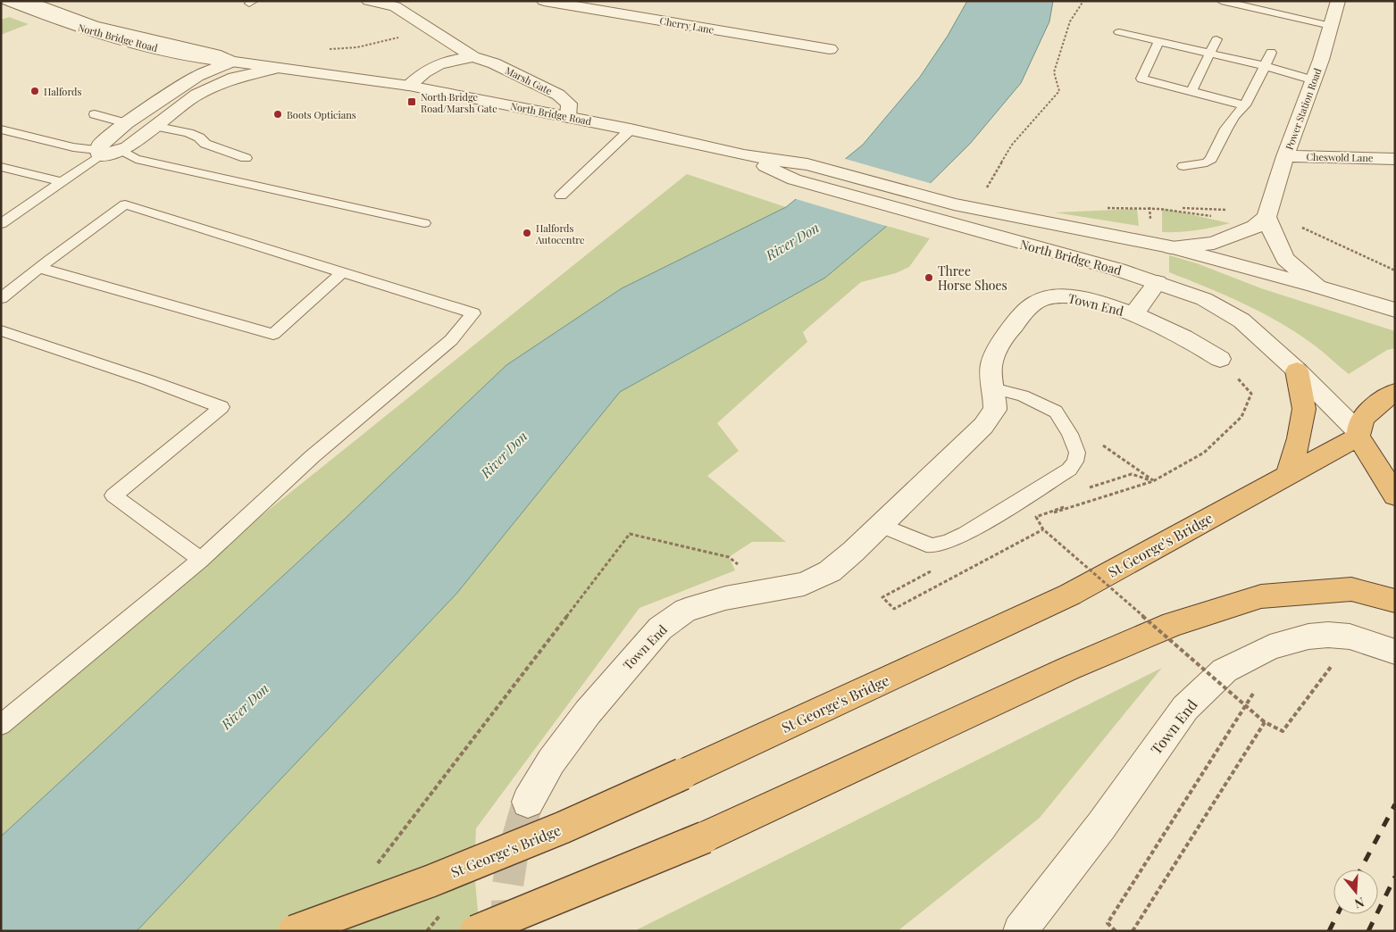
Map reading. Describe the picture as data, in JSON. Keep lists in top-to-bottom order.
{
  "streets": {
    "highway": ["St George's Bridge"],
    "street": [
      "Cherry Lane",
      "North Bridge Road",
      "Marsh Gate",
      "Power Station Road",
      "Cheswold Lane",
      "Town End"
    ]
  },
  "crossings": [
    ["North Bridge Road", "Marsh Gate"],
    ["North Bridge Road", "St George's Bridge"],
    ["Power Station Road", "Cheswold Lane"]
  ],
  "water": ["River Don"],
  "places": {
    "other": [
      "Halfords",
      "Boots Opticians",
      "Halfords Autocentre",
      "Three Horse Shoes"
    ],
    "transit": ["North Bridge Road/Marsh Gate"]
  },
  "north": "bottom"
}
